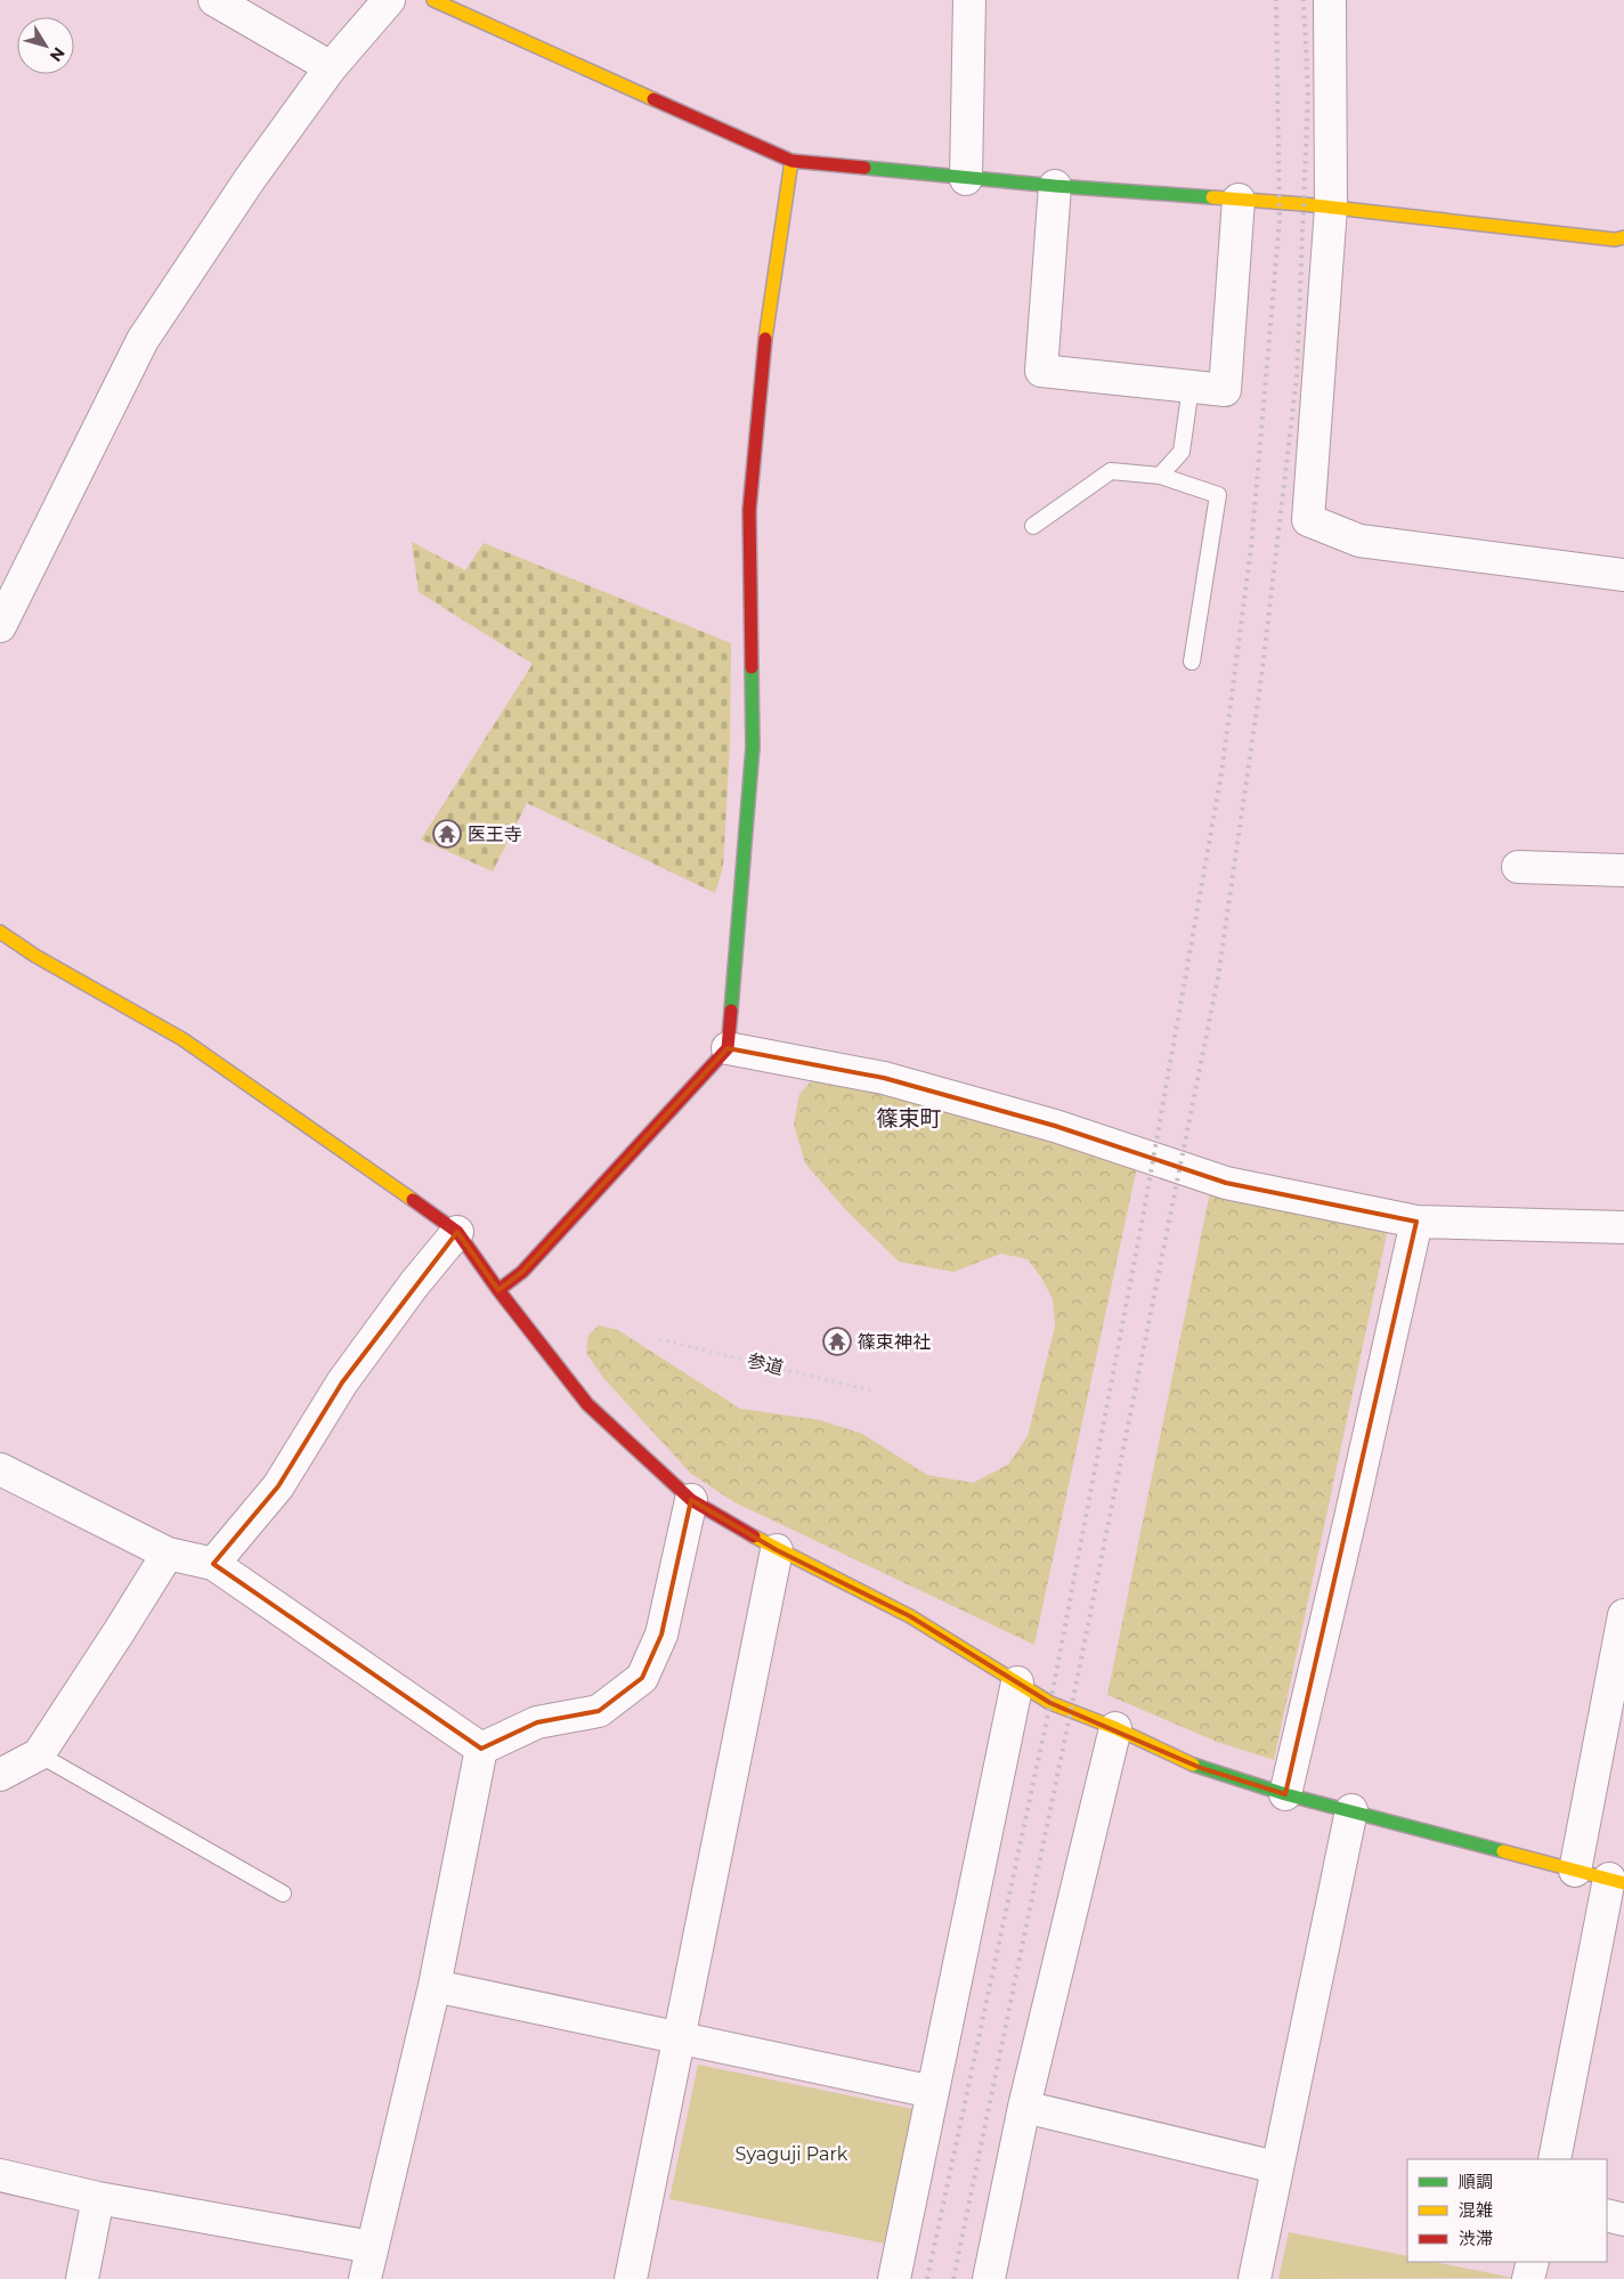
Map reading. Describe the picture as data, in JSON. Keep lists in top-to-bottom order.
{
  "streets": {
    "path": ["参道"]
  },
  "districts": ["篠束町"],
  "parks": ["Syaguji Park"],
  "places": {
    "temple": ["医王寺", "篠束神社"]
  },
  "legend": ["順調", "混雑", "渋滞"],
  "north": "bottom right"
}
